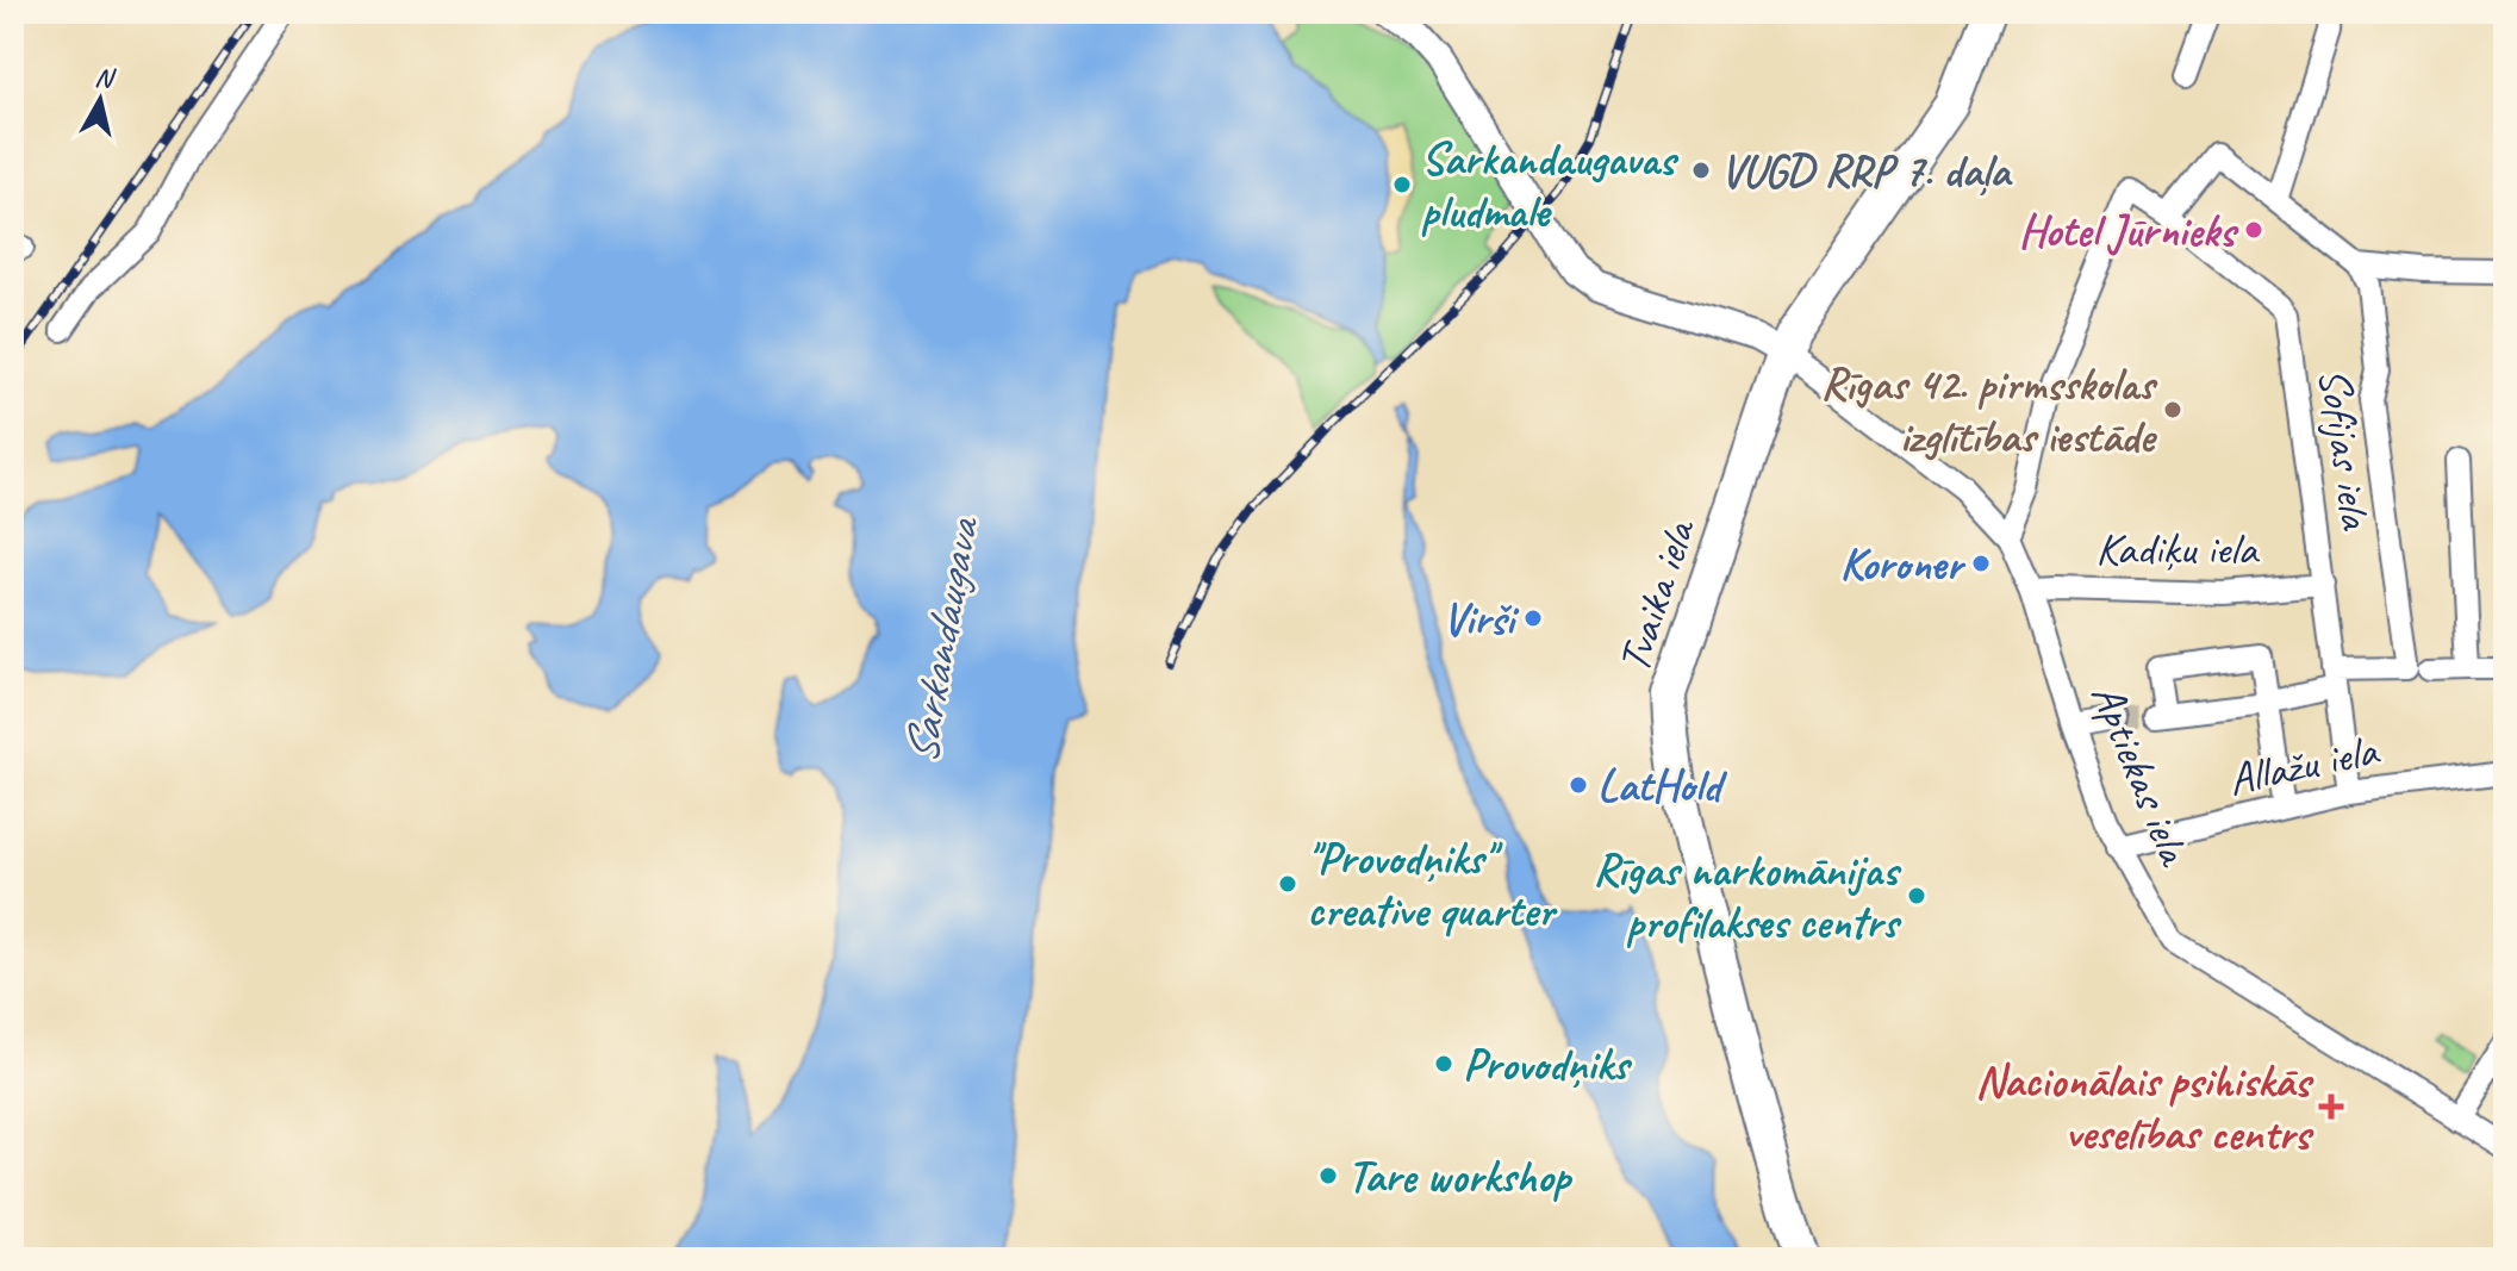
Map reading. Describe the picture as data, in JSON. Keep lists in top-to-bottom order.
{
  "streets": {
    "main road": ["Tvaika iela"],
    "street": [
      "Sofijas iela",
      "Kadiķu iela",
      "Allažu iela",
      "Aptiekas iela"
    ]
  },
  "crossings": [
    ["Sofijas iela", "Kadiķu iela"],
    ["Sofijas iela", "Allažu iela"],
    ["Sofijas iela", "Aptiekas iela"],
    ["Kadiķu iela", "Aptiekas iela"],
    ["Tvaika iela", "Aptiekas iela"],
    ["Allažu iela", "Aptiekas iela"]
  ],
  "water": ["Sarkandaugava"],
  "places": {
    "other": [
      "VUGD RRP 7. daļa",
      "Sarkandaugavas pludmale",
      "Hotel Jūrnieks",
      "Rīgas 42. pirmsskolas izglītības iestāde",
      "Koroner",
      "Virši",
      "LatHold",
      "\"Provodņiks\" creative quarter",
      "Rīgas narkomānijas profilakses centrs",
      "Provodņiks",
      "Tare workshop"
    ],
    "health": ["Nacionālais psihiskās veselības centrs"]
  },
  "north": "top"
}
